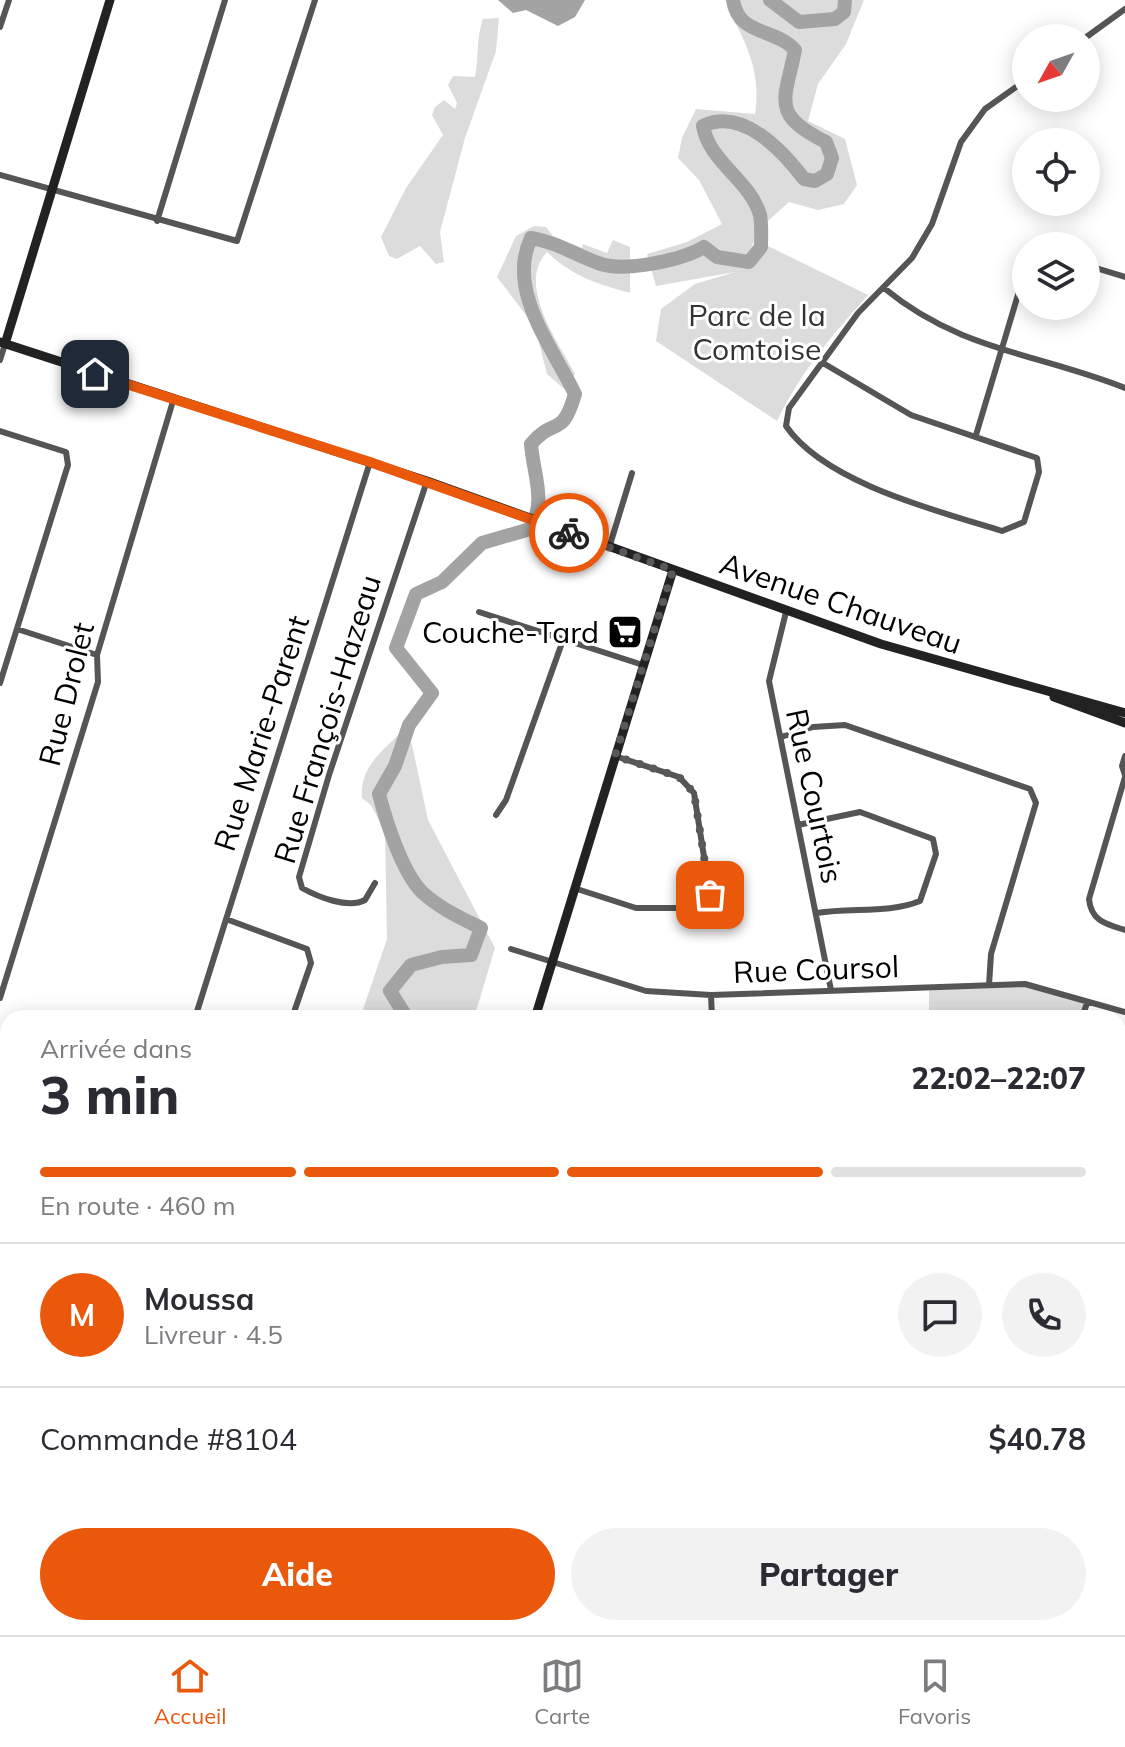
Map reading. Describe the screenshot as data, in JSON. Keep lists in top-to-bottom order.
{
  "streets": {
    "main road": ["Avenue Chauveau"],
    "street": [
      "Rue Drolet",
      "Rue François-Hazeau",
      "Rue Marie-Parent",
      "Rue Courtois",
      "Rue Coursol"
    ]
  },
  "crossings": [
    ["Avenue Chauveau", "Rue Drolet"],
    ["Avenue Chauveau", "Rue François-Hazeau"],
    ["Avenue Chauveau", "Rue Marie-Parent"],
    ["Avenue Chauveau", "Rue Courtois"],
    ["Rue Courtois", "Rue Coursol"]
  ],
  "parks": ["Parc de la Comtoise"],
  "places": {
    "supermarket": ["Couche-Tard"]
  },
  "north": "bottom left",
  "page": {
    "heading": ["3 min", "Arrivée dans", "22:02–22:07"],
    "panel": [
      "Moussa",
      "Livreur · 4.5",
      "Commande #8104",
      "$40.78"
    ],
    "bar": "En route · 460 m",
    "round": "M",
    "buttons": ["Aide", "Partager"],
    "tabs": ["Accueil", "Carte", "Favoris"]
  }
}
